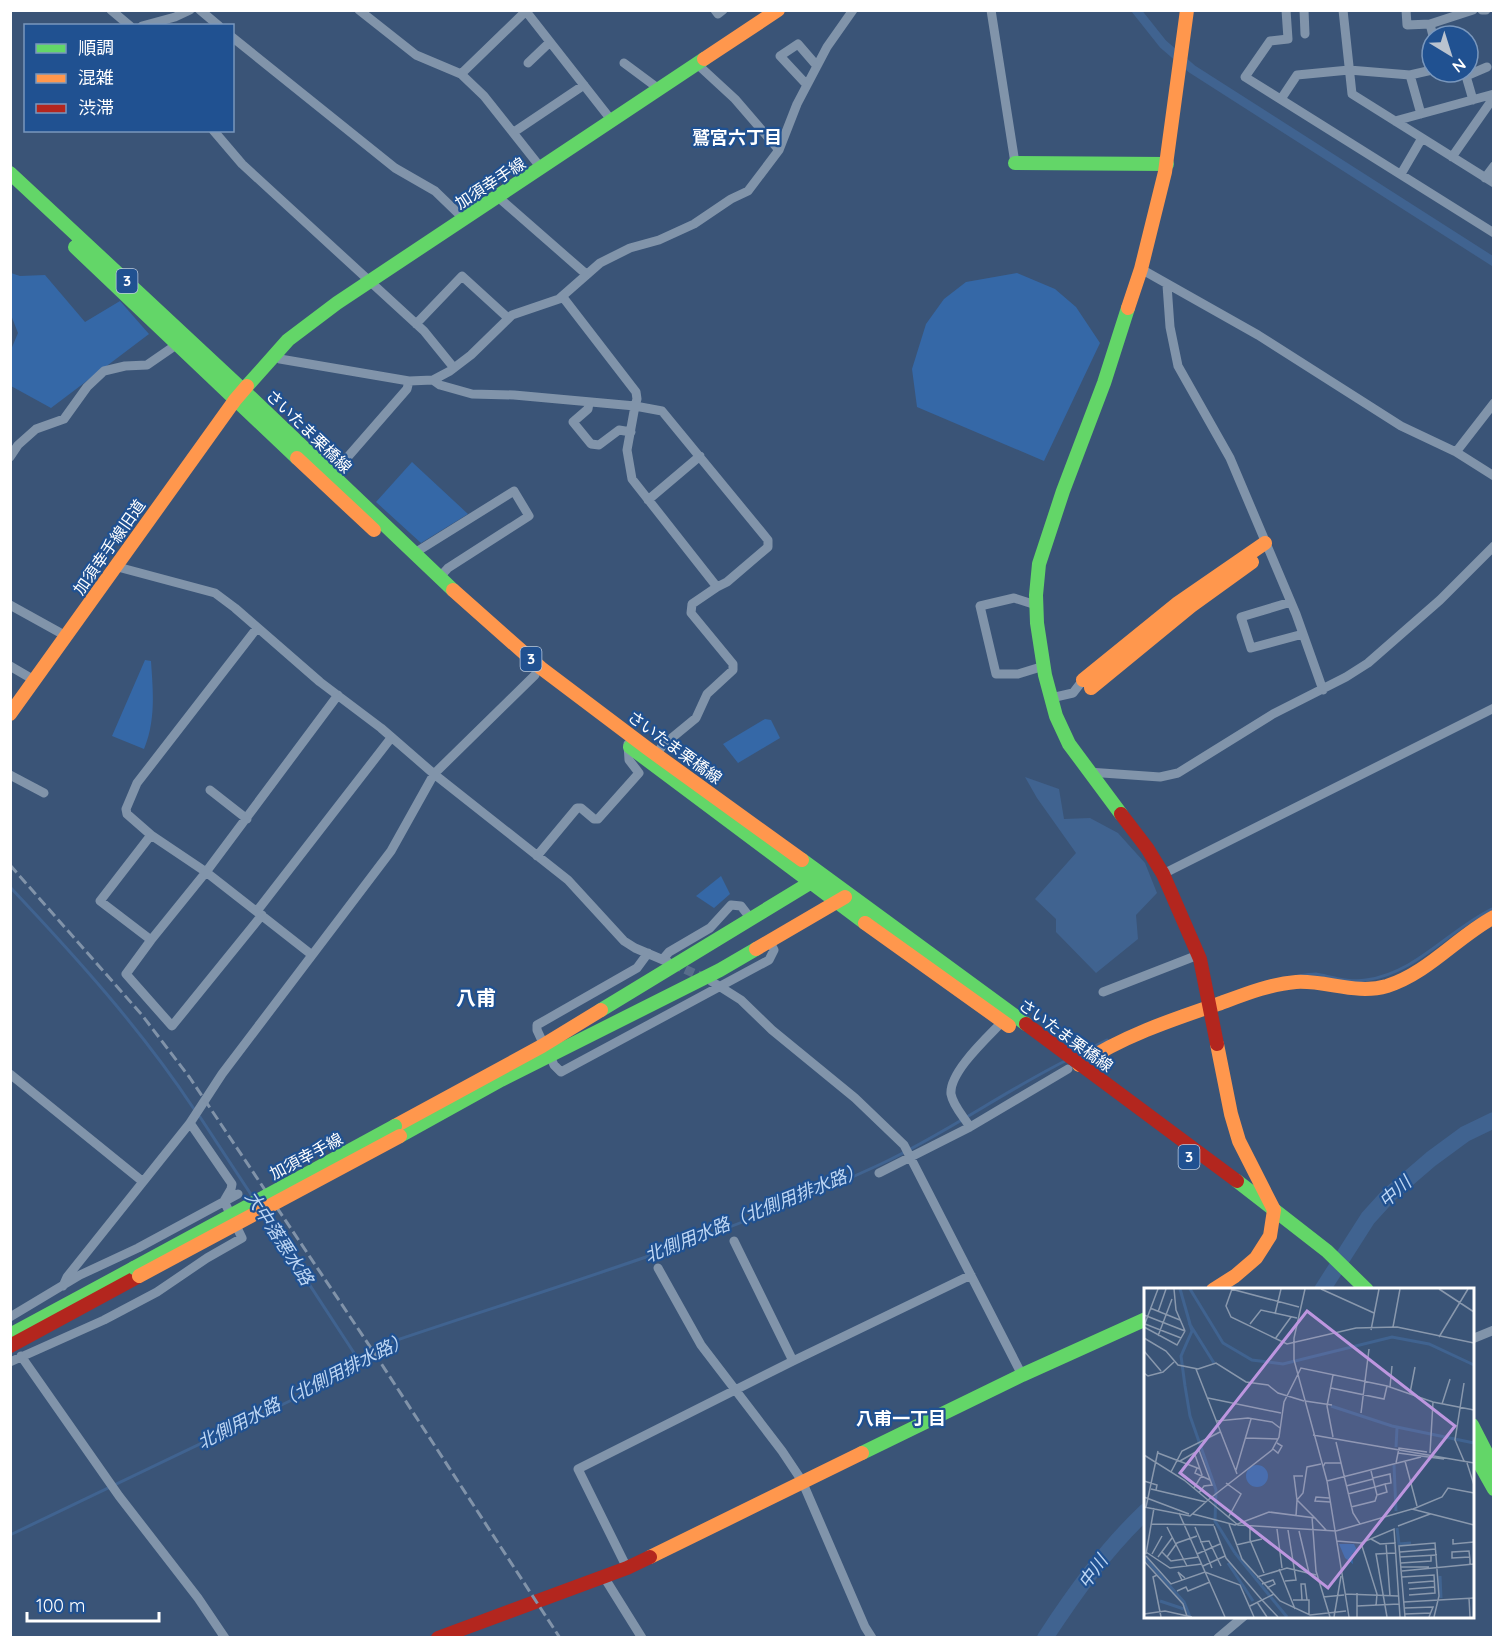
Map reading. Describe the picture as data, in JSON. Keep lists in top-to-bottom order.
{
  "streets": {
    "main road": [
      "加須幸手線",
      "3",
      "さいたま栗橋線",
      "加須幸手線旧道"
    ]
  },
  "crossings": [
    ["加須幸手線", "さいたま栗橋線"],
    ["加須幸手線", "加須幸手線旧道"],
    ["さいたま栗橋線", "加須幸手線旧道"]
  ],
  "districts": ["鷲宮六丁目", "八甫", "八甫一丁目"],
  "water": ["中川", "北側用水路（北側用排水路）", "大中落悪水路"],
  "legend": ["順調", "混雑", "渋滞"],
  "scale_bar": "100 m",
  "north": "bottom right"
}
